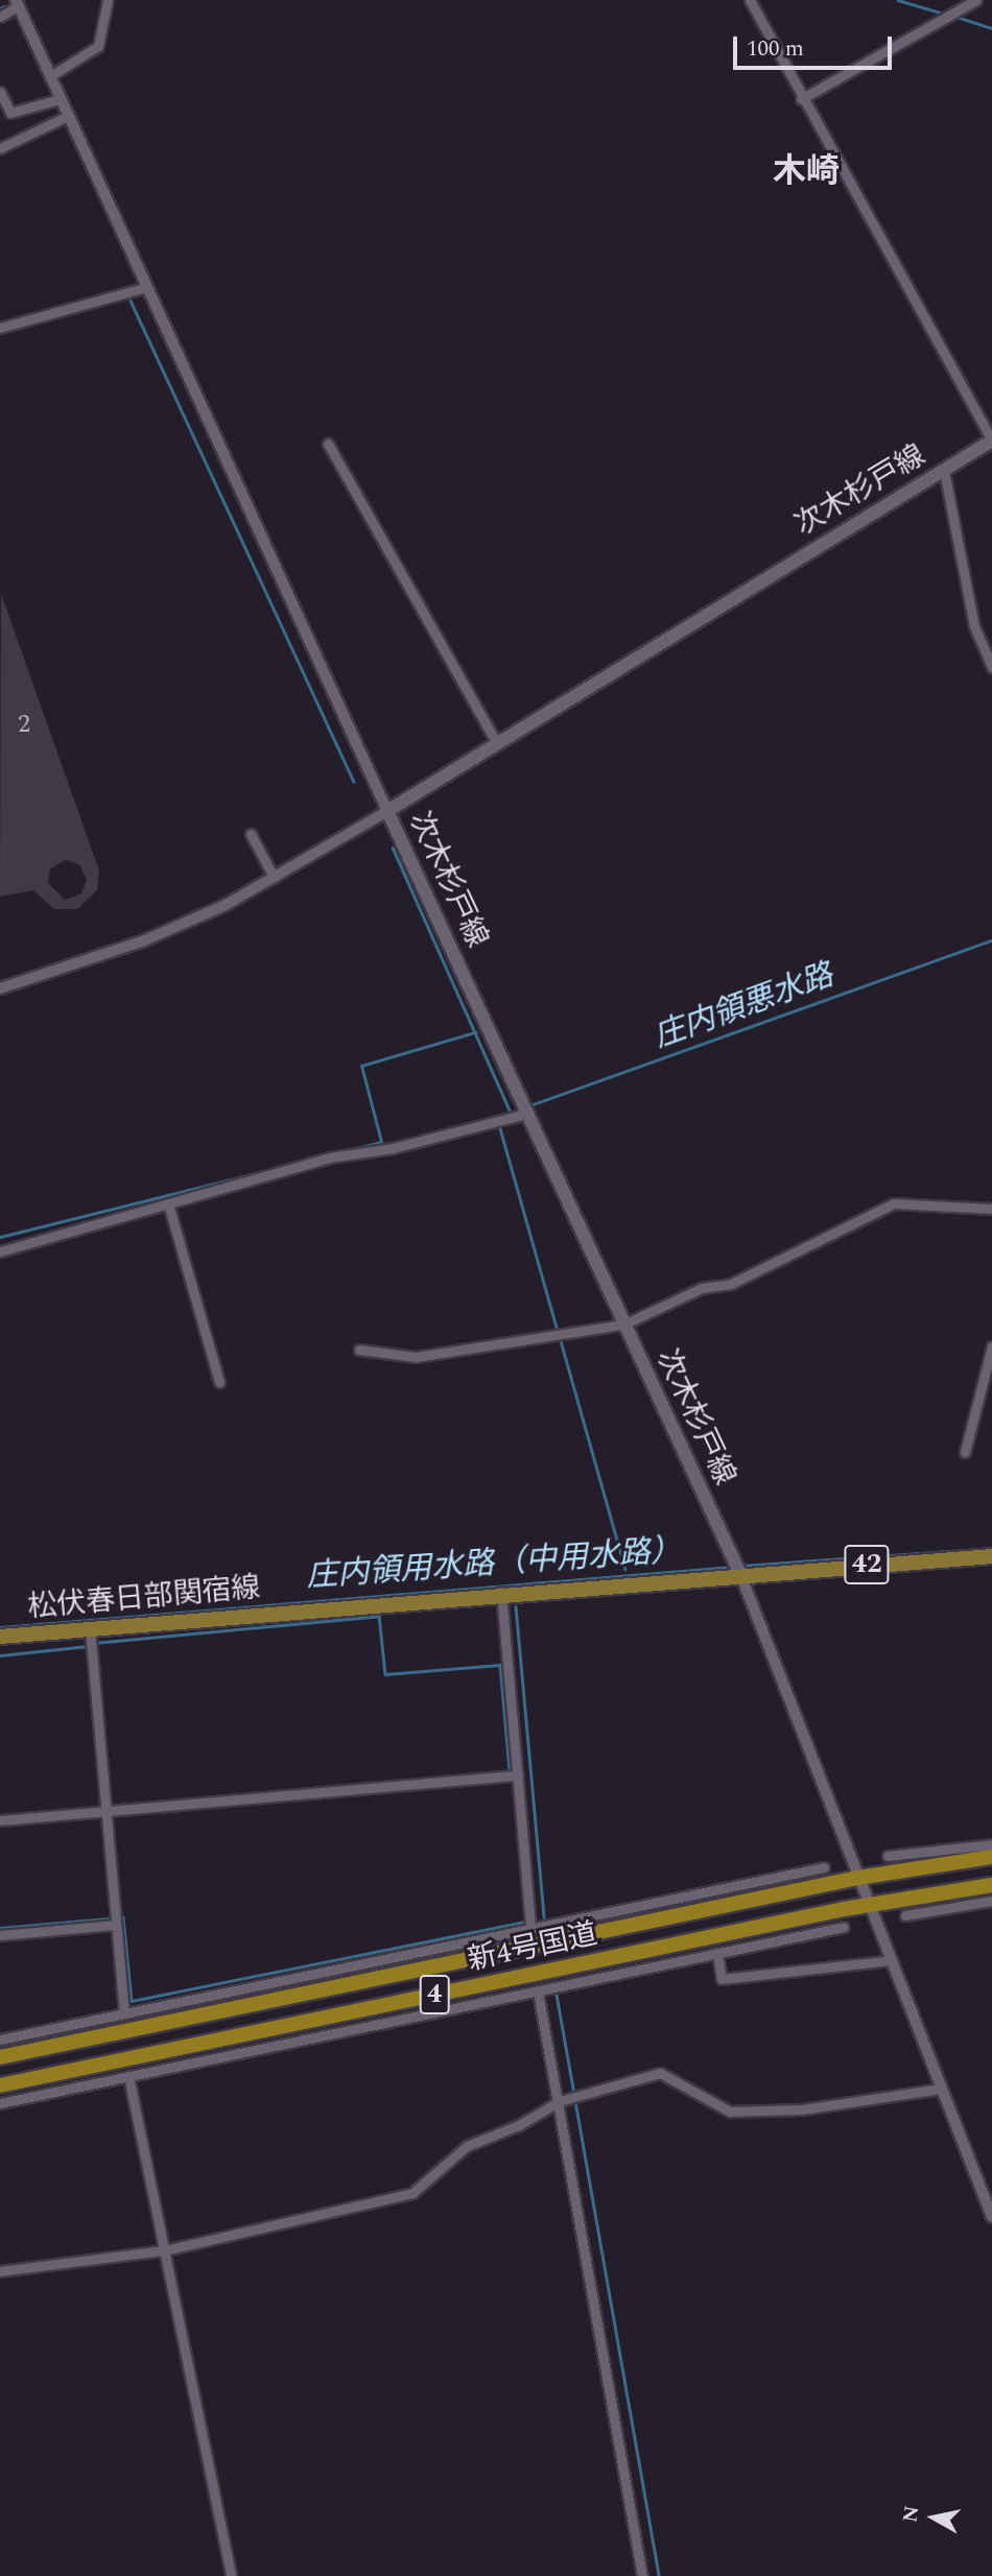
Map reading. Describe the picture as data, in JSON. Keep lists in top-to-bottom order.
{
  "streets": {
    "highway": ["新4号国道", "4"],
    "main road": ["次木杉戸線", "42", "松伏春日部関宿線"]
  },
  "crossings": [
    ["次木杉戸線", "松伏春日部関宿線"]
  ],
  "districts": ["木崎"],
  "water": ["庄内領悪水路", "庄内領用水路（中用水路）"],
  "house_numbers": ["2"],
  "scale_bar": "100 m",
  "north": "left"
}
